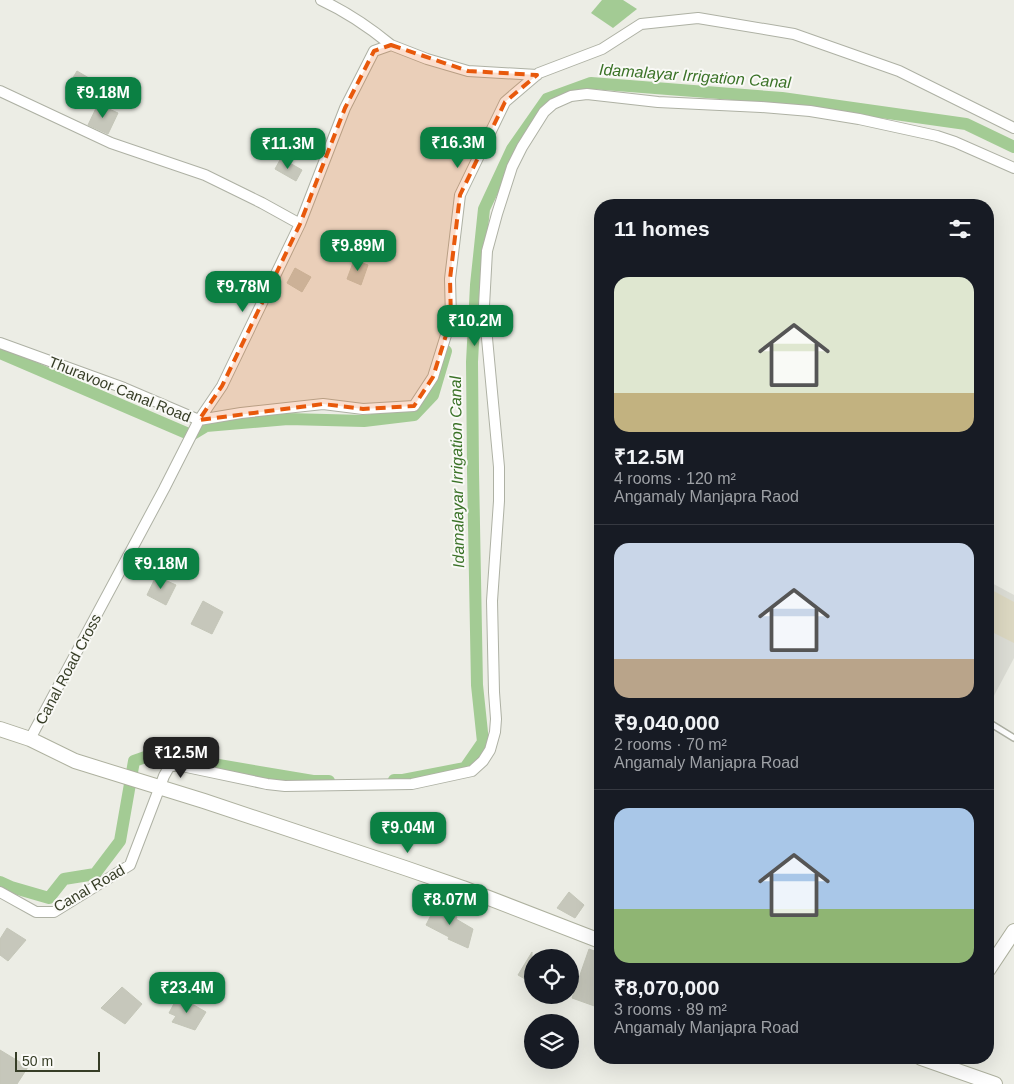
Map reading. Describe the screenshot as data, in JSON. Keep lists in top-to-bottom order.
{
  "streets": {
    "street": ["Thuravoor Canal Road", "Canal Road Cross", "Canal Road"]
  },
  "crossings": [
    ["Thuravoor Canal Road", "Canal Road Cross"]
  ],
  "water": ["Idamalayar Irrigation Canal"],
  "scale_bar": "50 m",
  "page": {
    "price": [
      "₹9.18M",
      "₹16.3M",
      "₹11.3M",
      "₹9.89M",
      "₹9.78M",
      "₹10.2M",
      "₹9.18M",
      "₹12.5M",
      "₹9.04M",
      "₹8.07M",
      "₹23.4M"
    ],
    "heading": "11 homes",
    "list": [
      {
        "name": "₹12.5M",
        "note": "4 rooms · 120 m² · Angamaly Manjapra Raod"
      },
      {
        "name": "₹9,040,000",
        "note": "2 rooms · 70 m² · Angamaly Manjapra Road"
      },
      {
        "name": "₹8,070,000",
        "note": "3 rooms · 89 m² · Angamaly Manjapra Road"
      }
    ],
    "scale": "50 m"
  }
}
